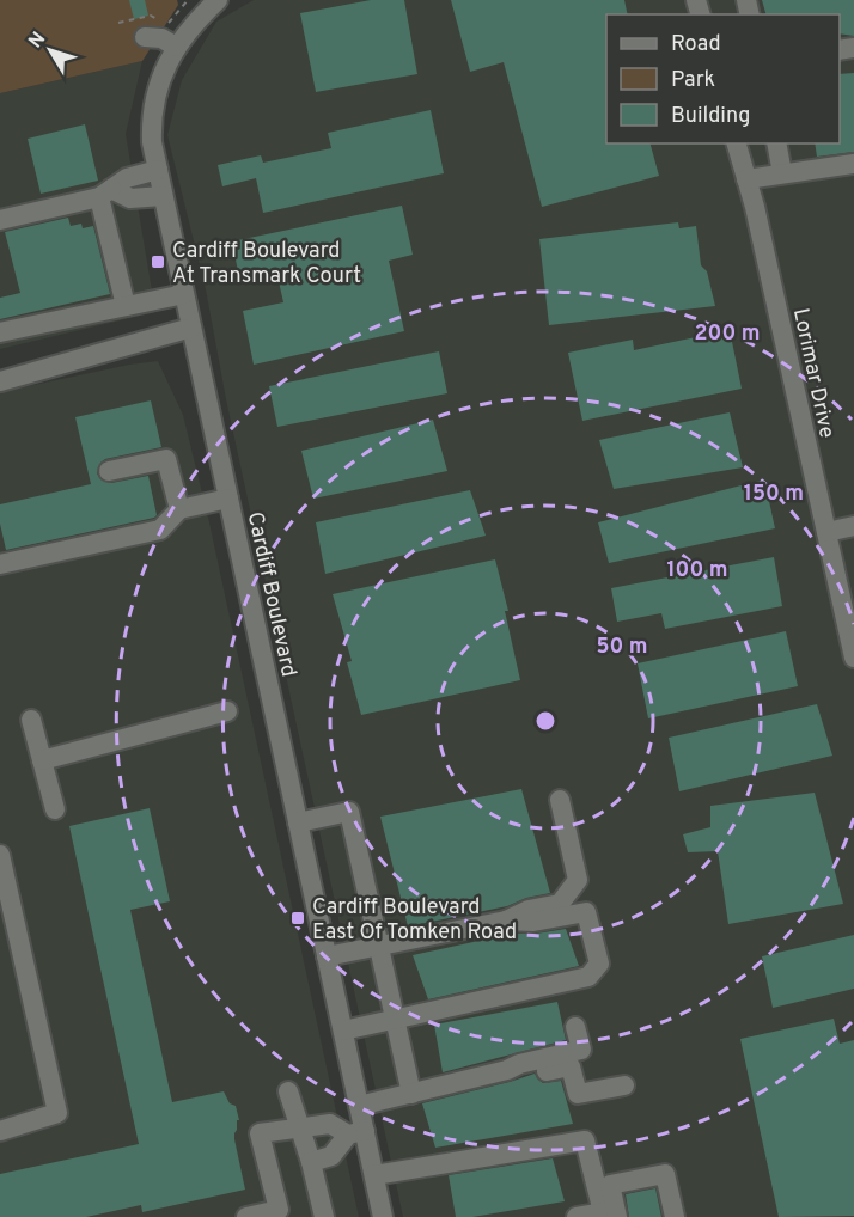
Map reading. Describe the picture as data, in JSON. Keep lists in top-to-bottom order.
{
  "streets": {
    "street": ["Lorimar Drive", "Cardiff Boulevard"]
  },
  "places": {
    "transit": ["Cardiff Boulevard At Transmark Court", "Cardiff Boulevard East Of Tomken Road"]
  },
  "legend": ["Road", "Park", "Building"],
  "north": "top left",
  "rings": [
    "200 m",
    "150 m",
    "100 m",
    "50 m"
  ]
}
